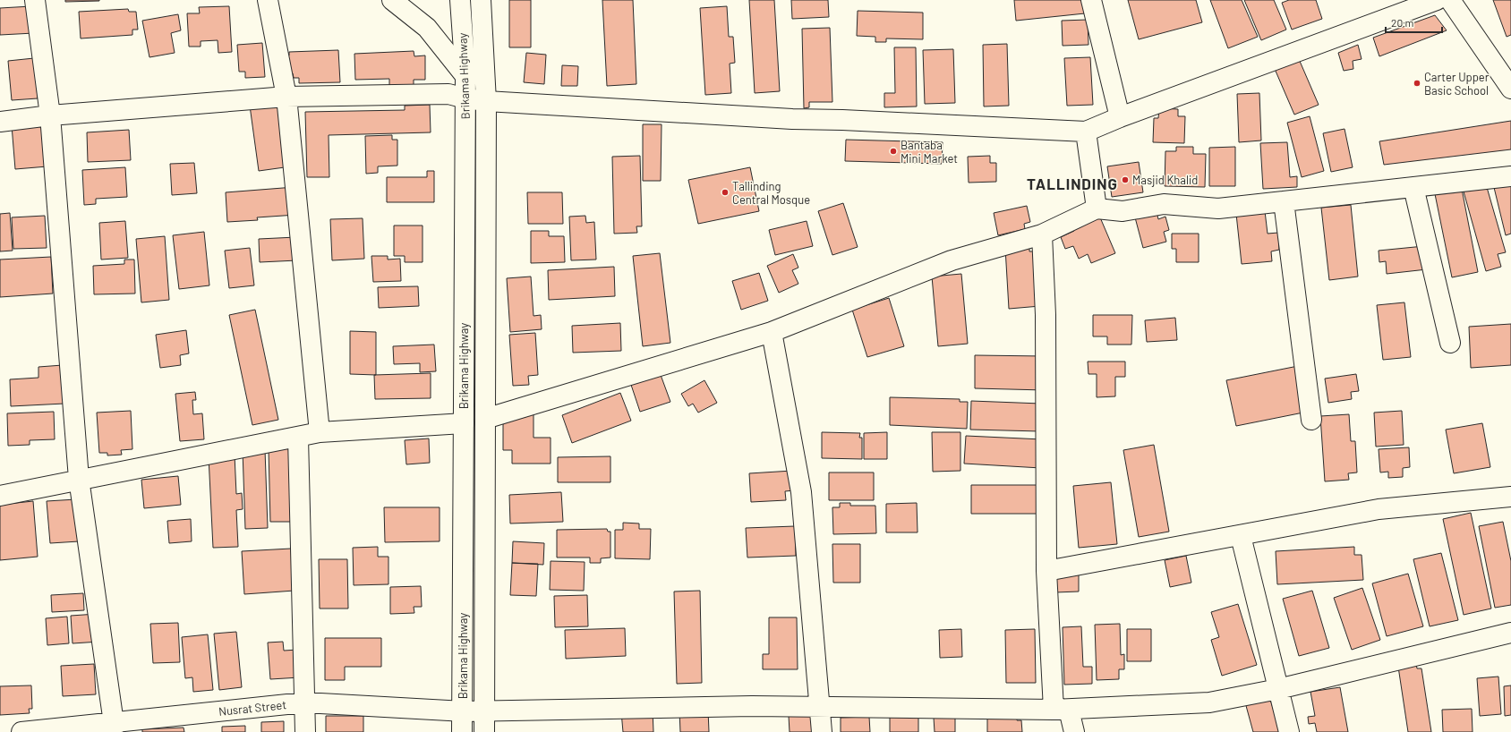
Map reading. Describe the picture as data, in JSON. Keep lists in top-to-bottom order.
{
  "streets": {
    "main road": ["Brikama Highway", "Nusrat Street"]
  },
  "crossings": [
    ["Brikama Highway", "Nusrat Street"]
  ],
  "districts": ["TALLINDING"],
  "places": [
    "Carter Upper Basic School",
    "Bantaba Mini Market",
    "Masjid Khalid",
    "Tallinding Central Mosque"
  ],
  "scale_bar": "20 m"
}
